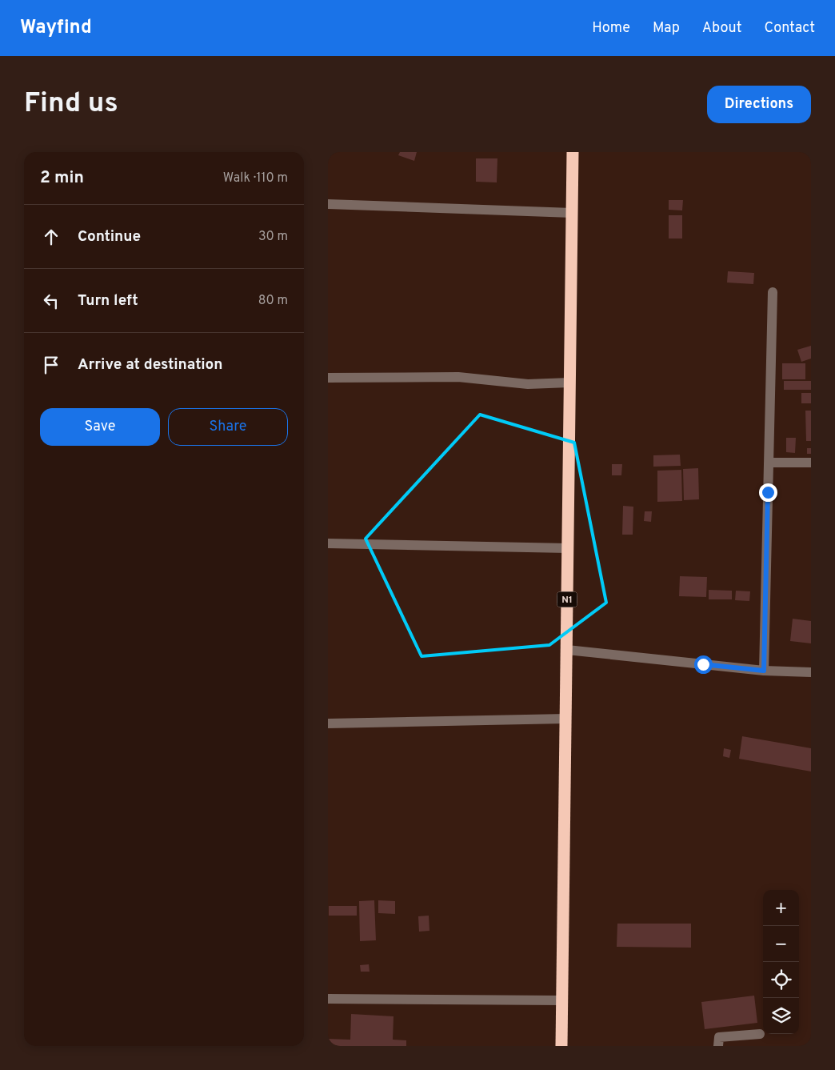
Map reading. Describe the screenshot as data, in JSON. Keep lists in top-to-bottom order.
{
  "streets": {
    "highway": ["N1"]
  },
  "page": {
    "header": "Wayfind",
    "nav": [
      "Home",
      "Map",
      "About",
      "Contact"
    ],
    "buttons": [
      "Directions",
      ["Save", "Share"]
    ],
    "title": "Find us",
    "heading": ["2 min", "Walk · 110 m"],
    "list": [
      ["Continue", "30 m"],
      ["Turn left", "80 m"],
      "Arrive at destination"
    ],
    "map_buttons": ["+", "−"]
  }
}
